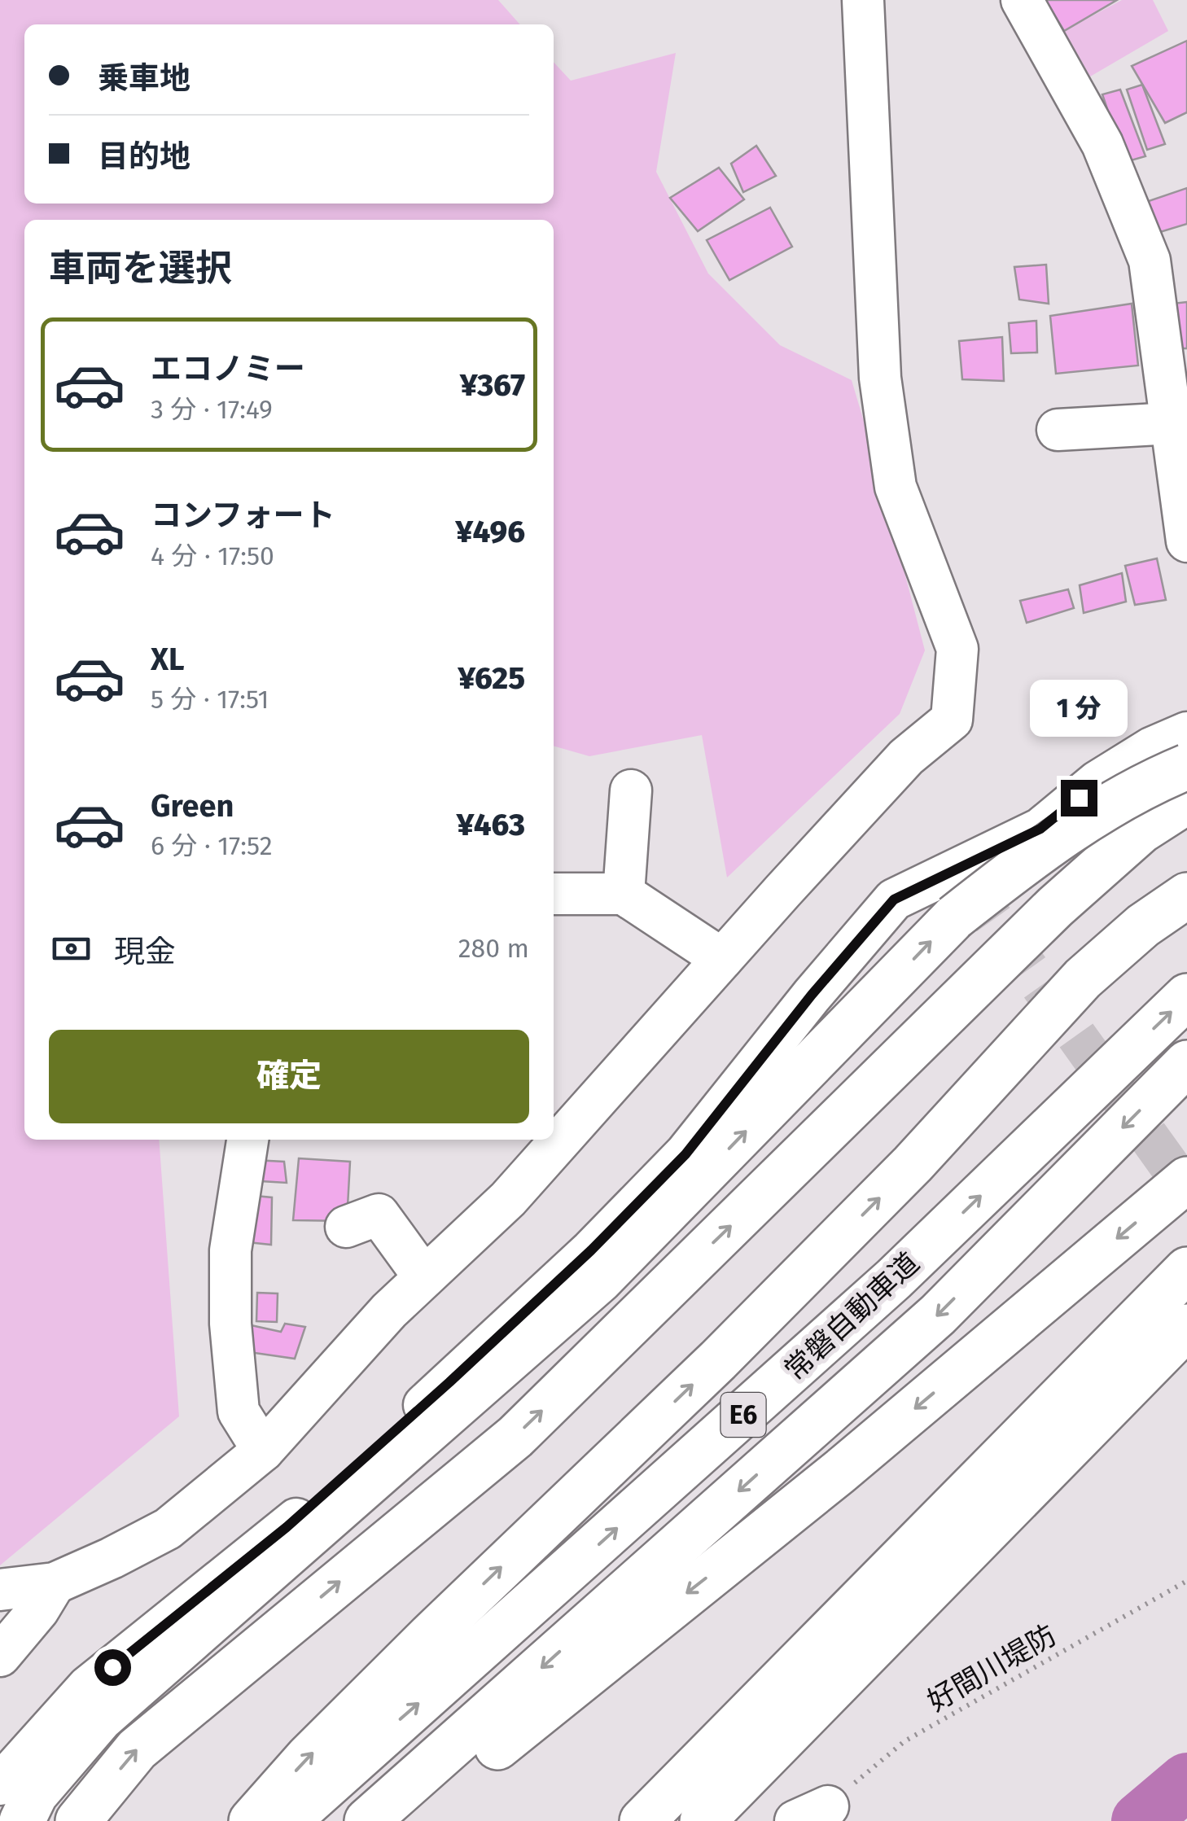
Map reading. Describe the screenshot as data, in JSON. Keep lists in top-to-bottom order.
{
  "streets": {
    "highway": ["常磐自動車道", "E6"],
    "path": ["好間川堤防"]
  },
  "page": {
    "banner": ["乗車地", "目的地"],
    "heading": "車両を選択",
    "list": [
      {
        "name": "エコノミー",
        "note": "3 分 · 17:49",
        "value": "¥367"
      },
      {
        "name": "コンフォート",
        "note": "4 分 · 17:50",
        "value": "¥496"
      },
      {
        "name": "XL",
        "note": "5 分 · 17:51",
        "value": "¥625"
      },
      {
        "name": "Green",
        "note": "6 分 · 17:52",
        "value": "¥463"
      }
    ],
    "bubble": "1 分",
    "pay": ["現金", "280 m"],
    "buttons": "確定"
  }
}
